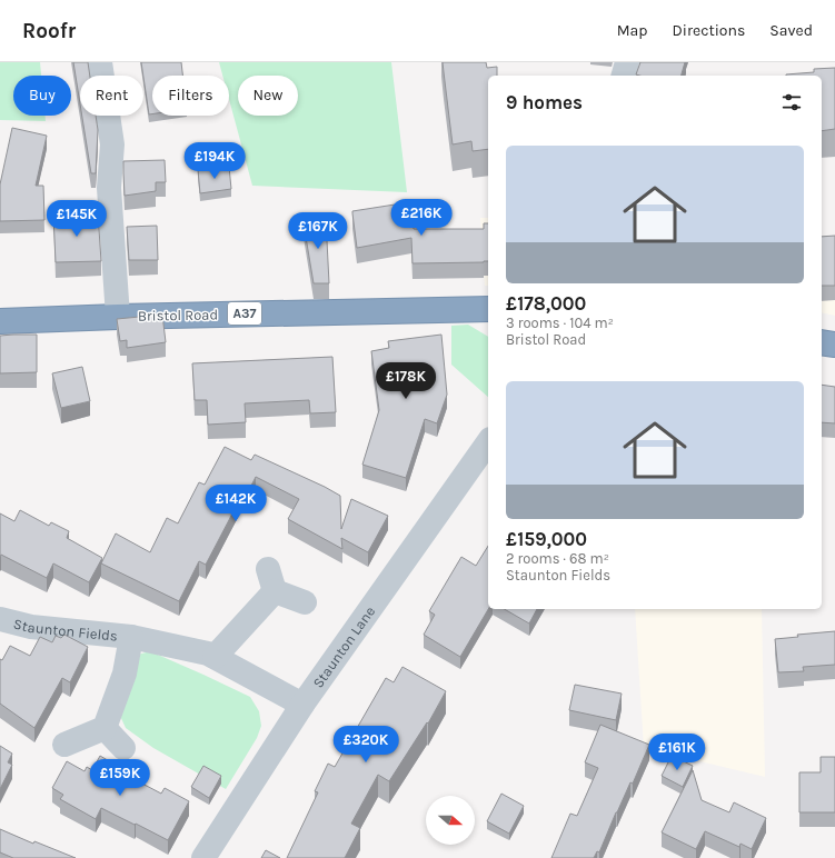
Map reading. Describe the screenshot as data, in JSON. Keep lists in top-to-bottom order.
{
  "streets": {
    "highway": ["A37", "Bristol Road"],
    "street": ["Staunton Fields", "Staunton Lane"]
  },
  "crossings": [
    ["Staunton Fields", "Staunton Lane"]
  ],
  "north": "right",
  "page": {
    "header": "Roofr",
    "nav": ["Map", "Directions", "Saved"],
    "chip": [
      "Buy",
      "Rent",
      "Filters",
      "New"
    ],
    "heading": "9 homes",
    "list": [
      {
        "name": "£178,000",
        "note": "3 rooms · 104 m² · Bristol Road"
      },
      {
        "name": "£159,000",
        "note": "2 rooms · 68 m² · Staunton Fields"
      }
    ],
    "price": [
      "£194K",
      "£216K",
      "£145K",
      "£167K",
      "£178K",
      "£142K",
      "£320K",
      "£161K",
      "£159K"
    ]
  }
}
